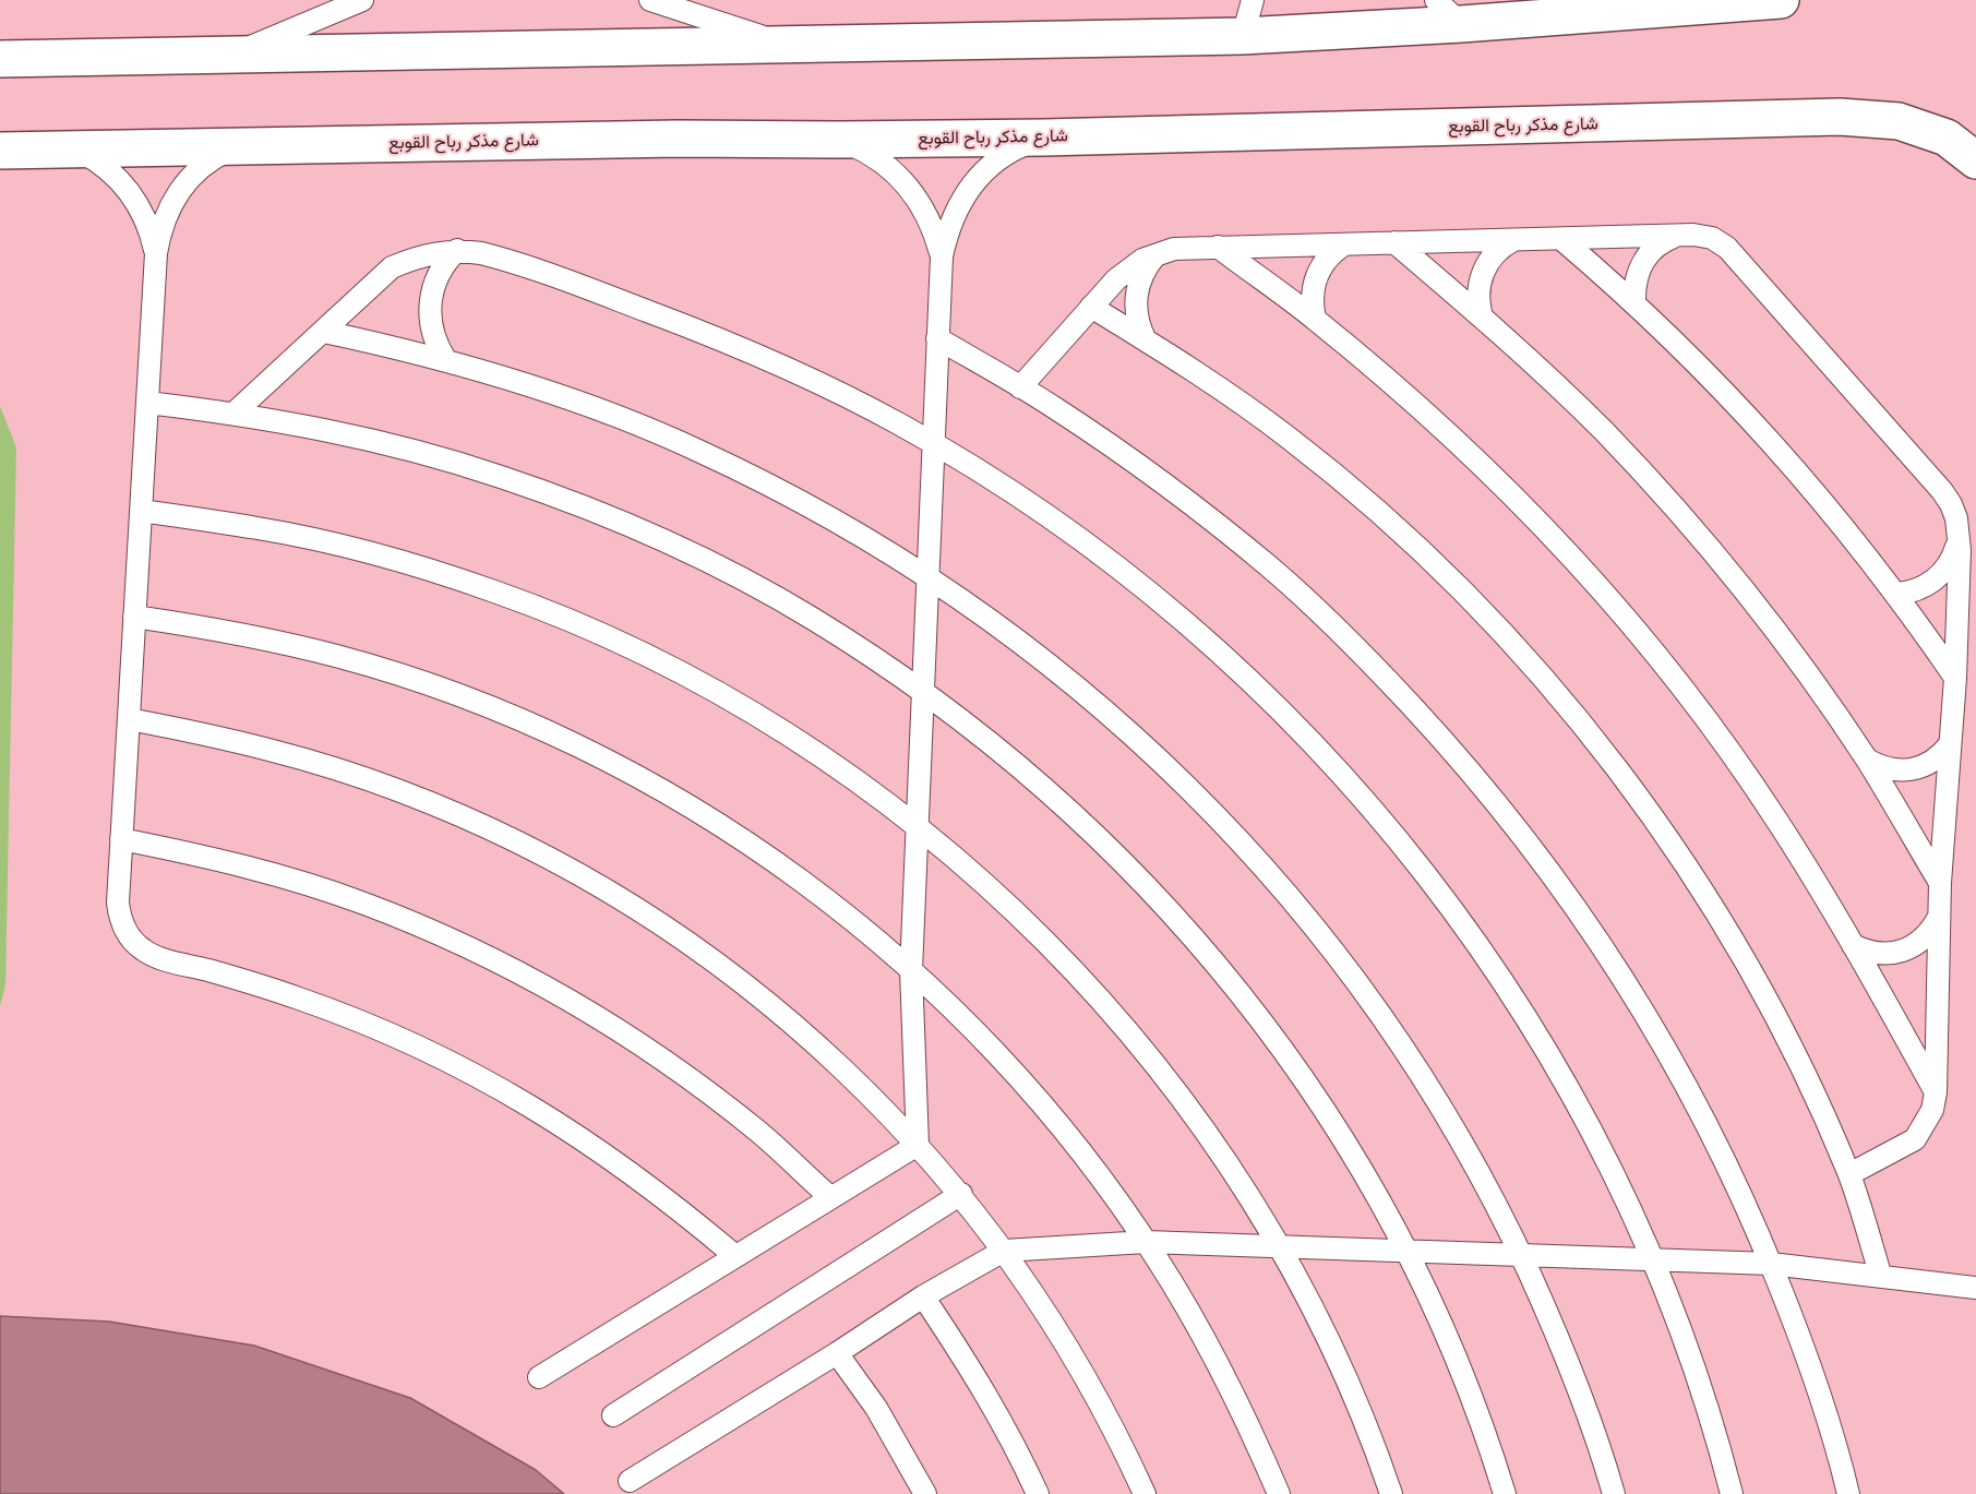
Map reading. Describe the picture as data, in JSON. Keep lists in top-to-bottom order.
{
  "streets": {
    "street": ["شارع مذكر رباح القوبع"]
  }
}
